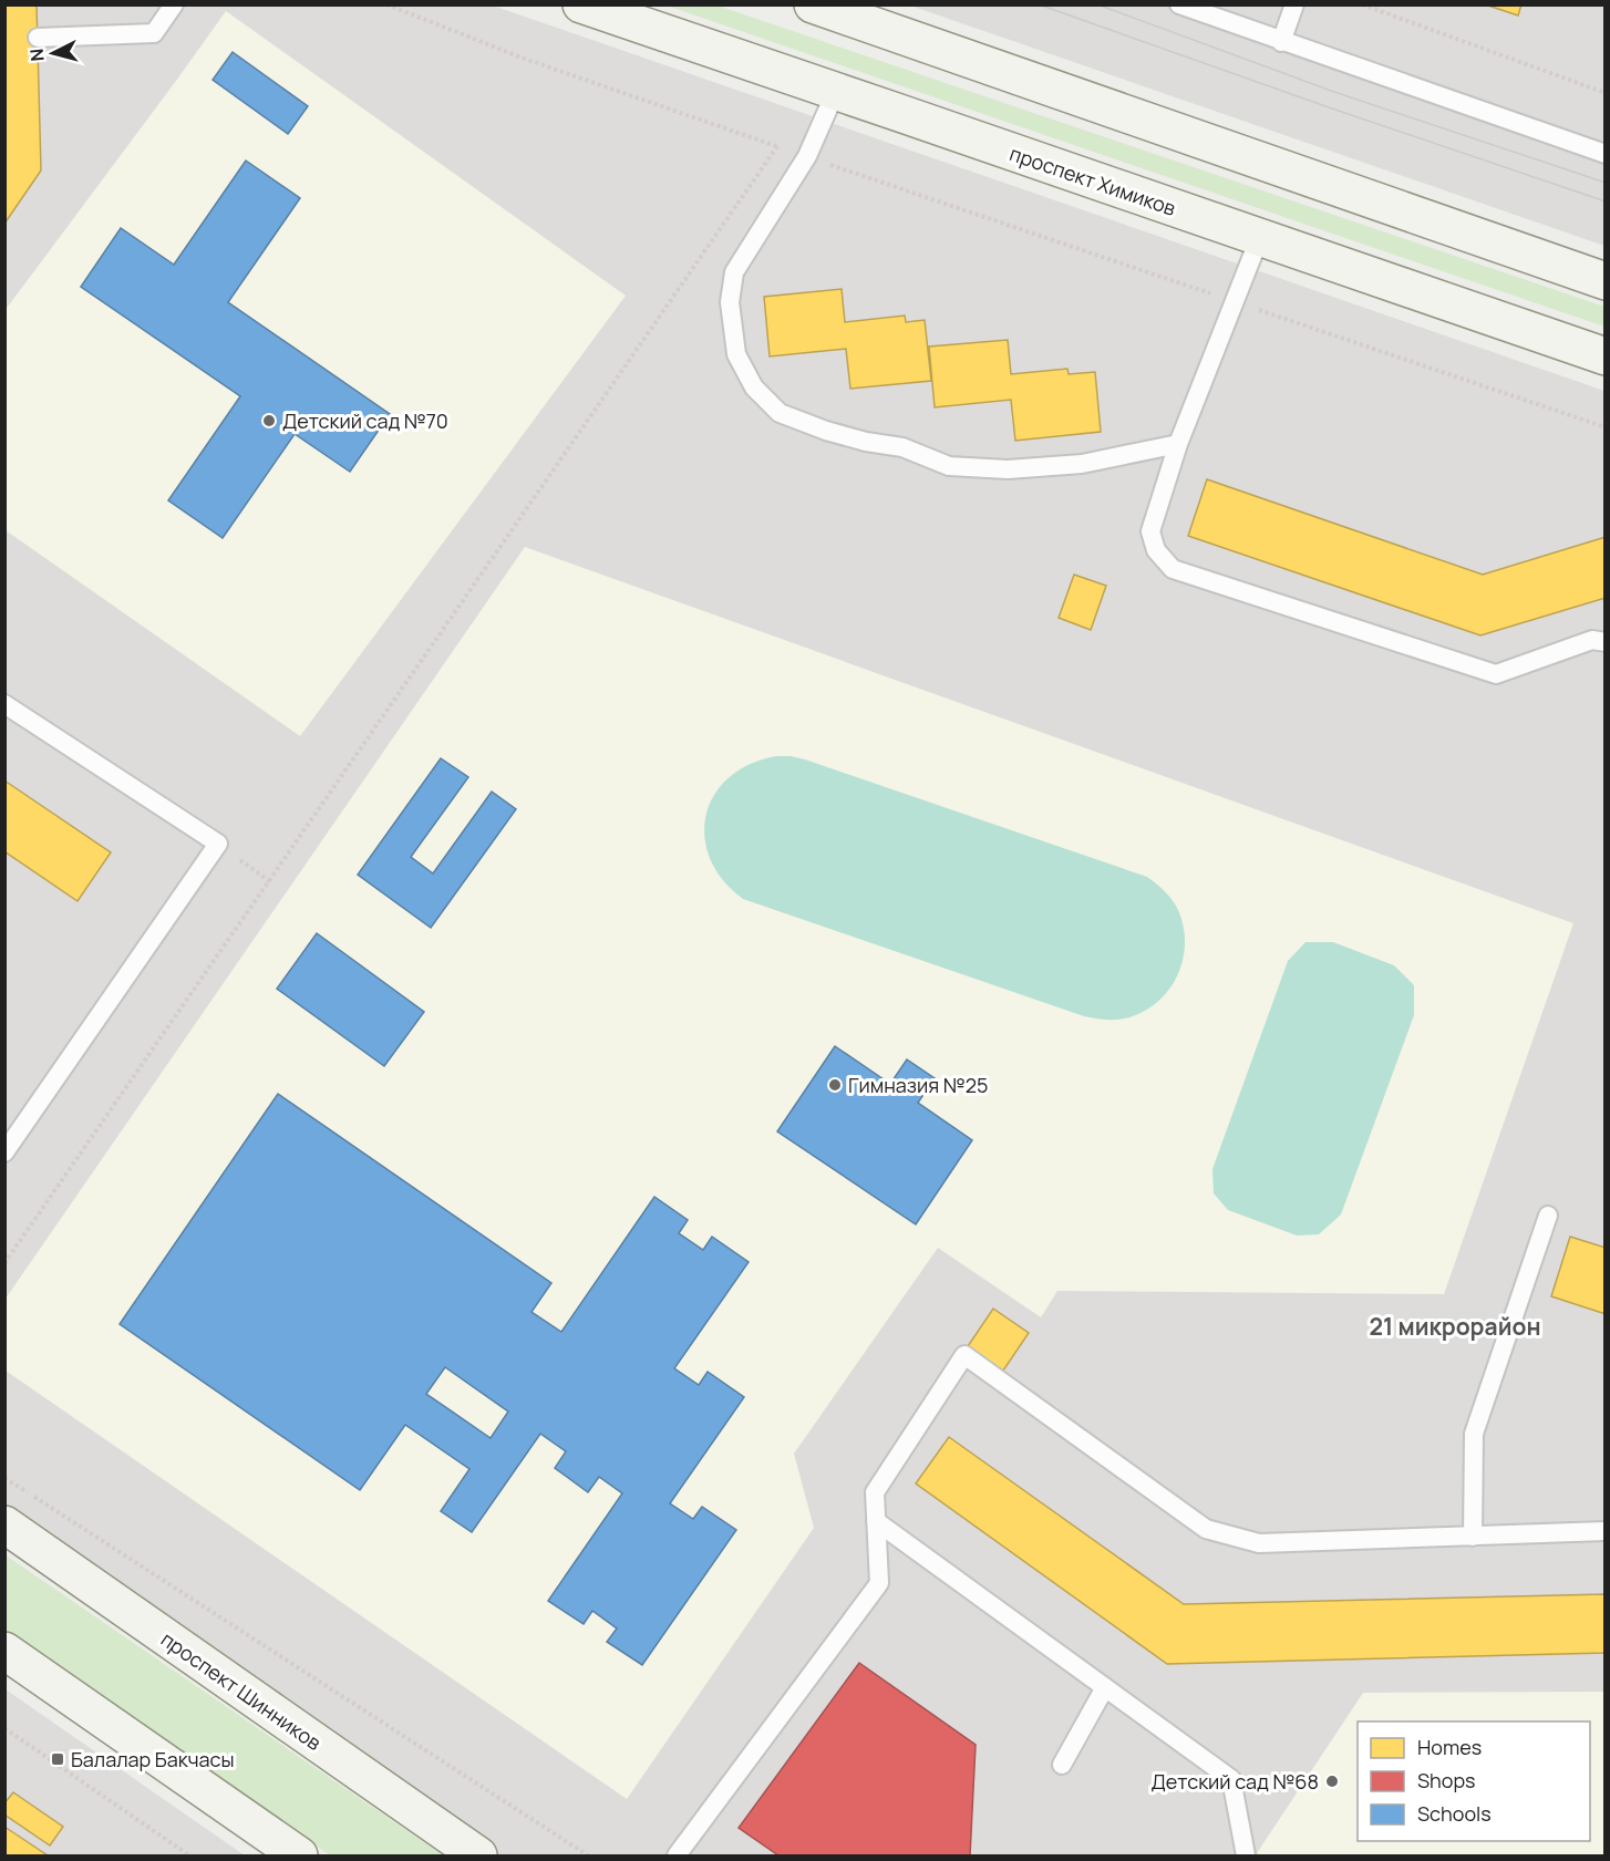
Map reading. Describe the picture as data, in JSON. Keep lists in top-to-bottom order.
{
  "streets": {
    "main road": ["проспект Химиков", "проспект Шинников"]
  },
  "districts": ["21 микрорайон"],
  "places": {
    "other": ["Детский сад №70", "Гимназия №25", "Детский сад №68"],
    "transit": ["Балалар Бакчасы"]
  },
  "legend": ["Homes", "Shops", "Schools"],
  "north": "left"
}
